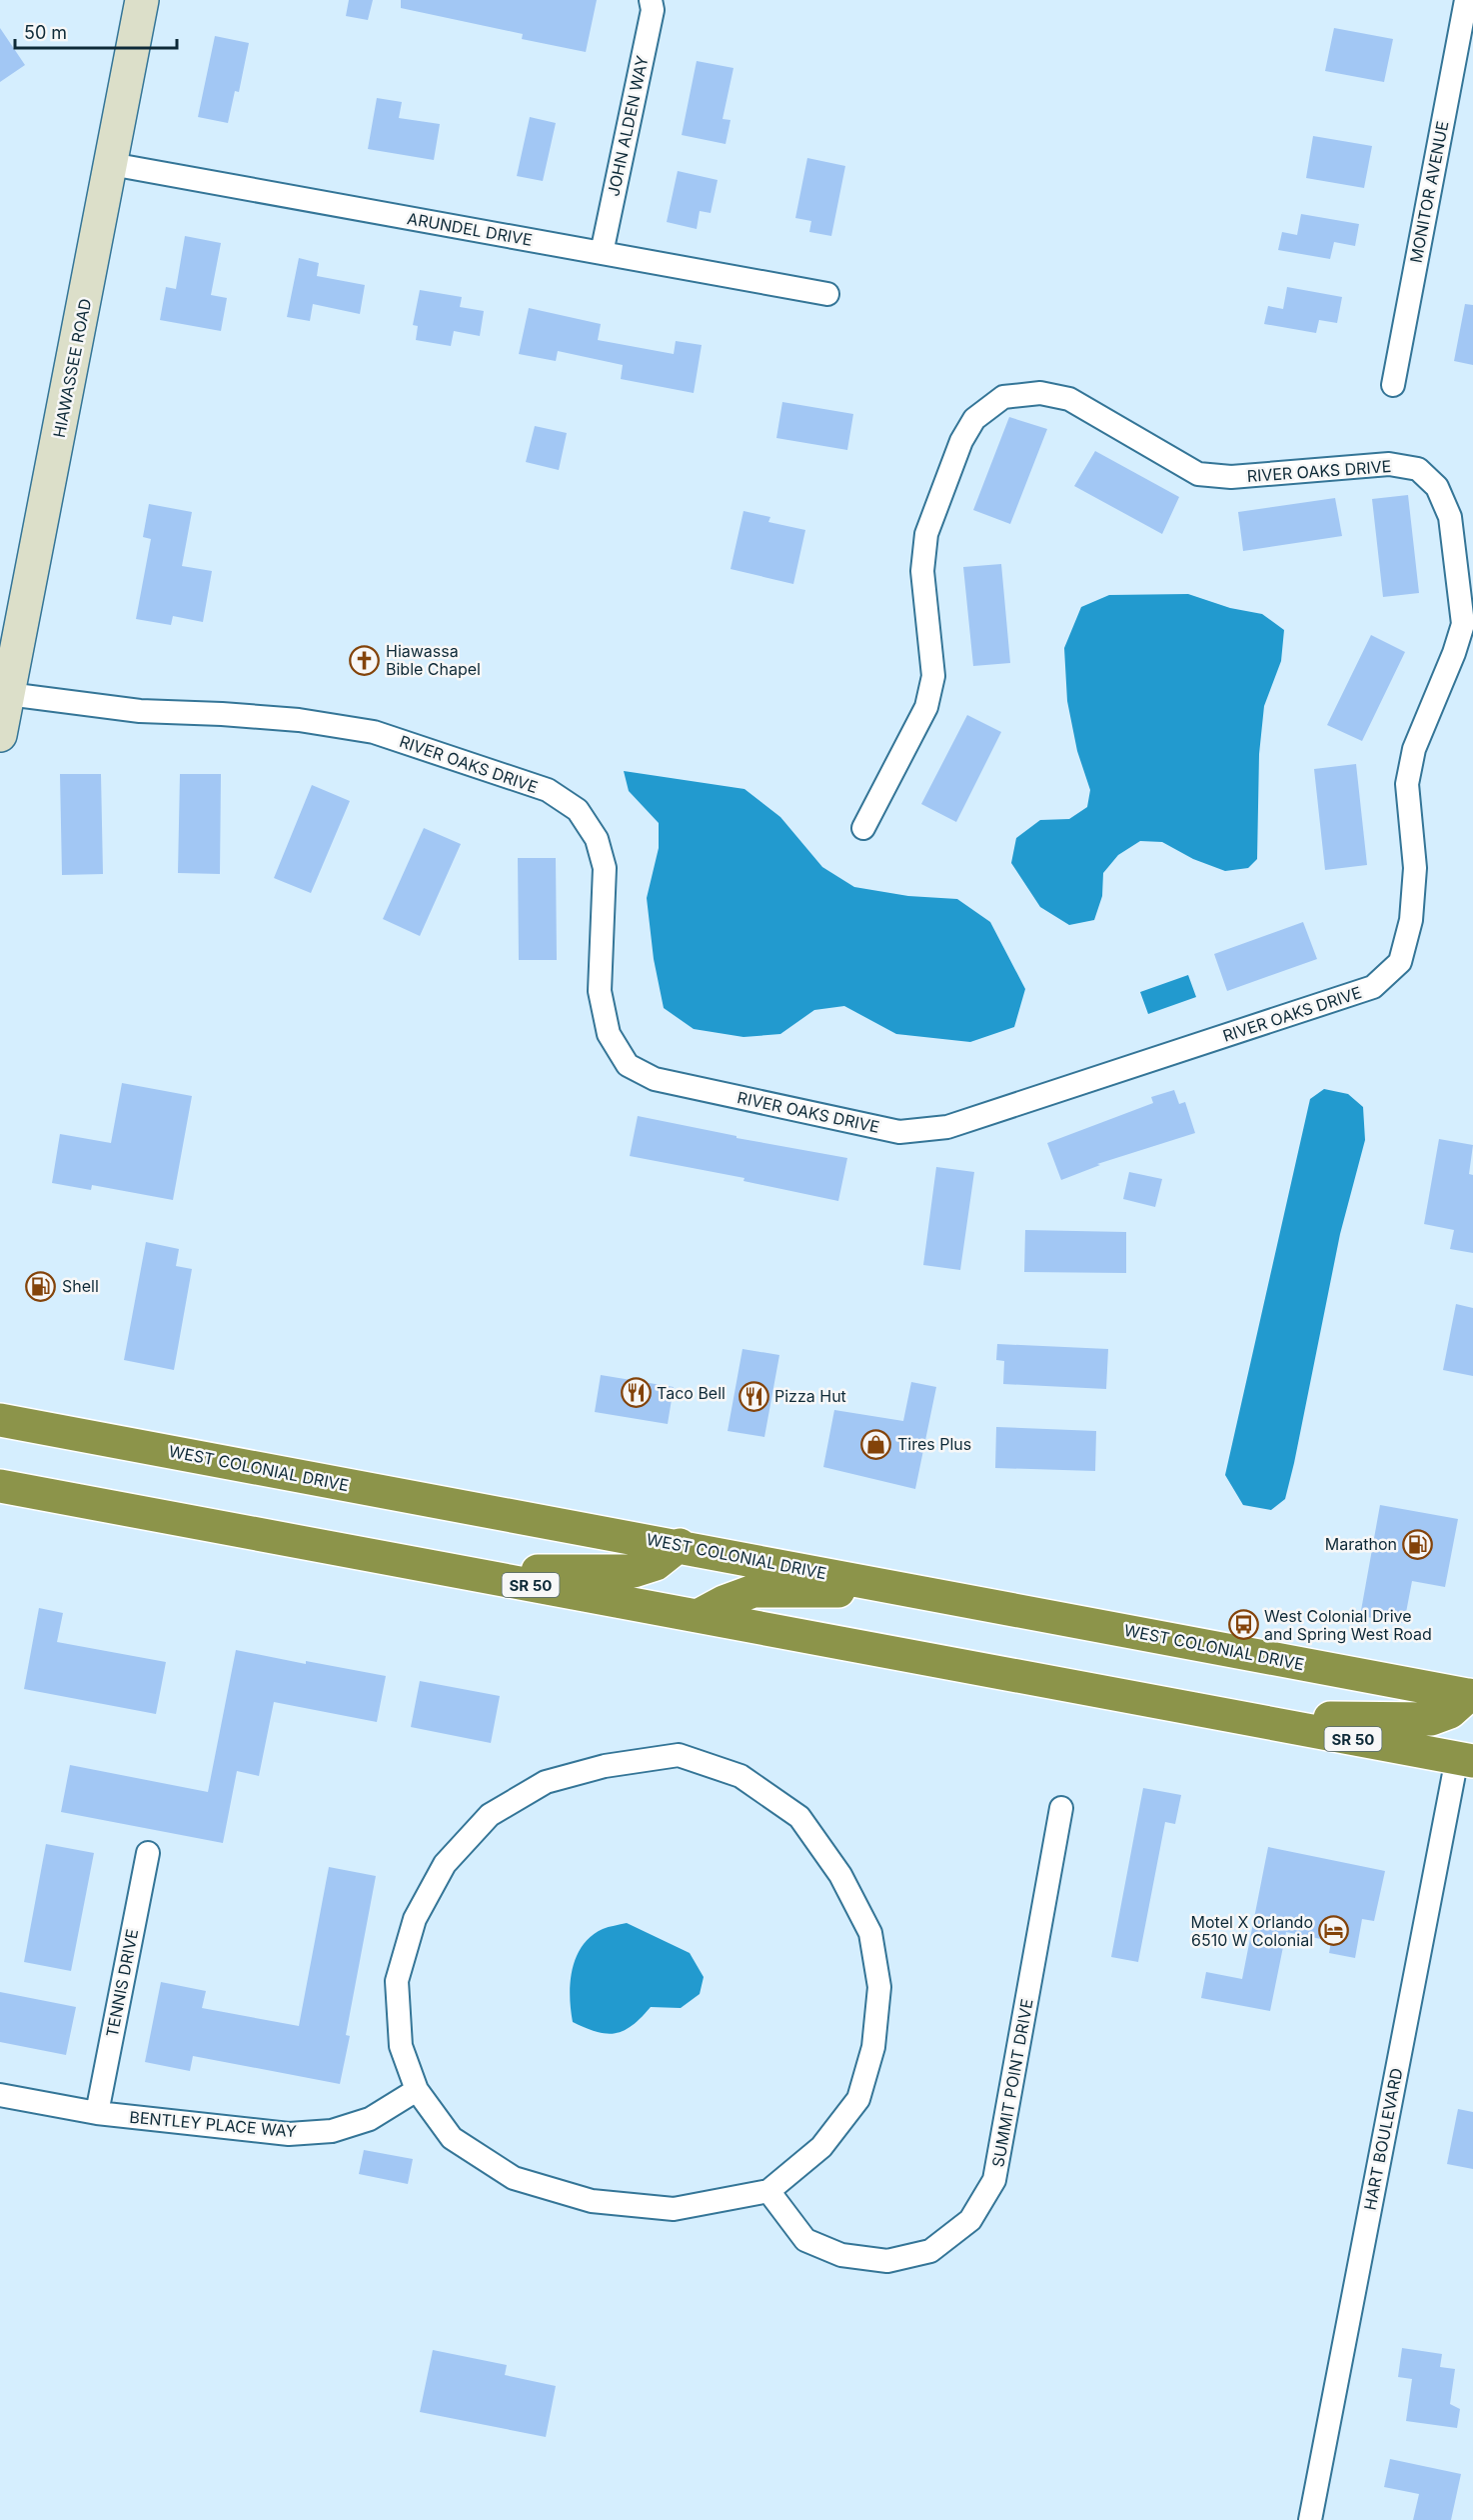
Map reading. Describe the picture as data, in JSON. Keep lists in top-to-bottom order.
{
  "streets": {
    "highway": ["WEST COLONIAL DRIVE", "SR 50"],
    "main road": ["HIAWASSEE ROAD"],
    "street": [
      "JOHN ALDEN WAY",
      "MONITOR AVENUE",
      "ARUNDEL DRIVE",
      "RIVER OAKS DRIVE",
      "TENNIS DRIVE",
      "SUMMIT POINT DRIVE",
      "BENTLEY PLACE WAY",
      "HART BOULEVARD"
    ]
  },
  "crossings": [
    ["JOHN ALDEN WAY", "ARUNDEL DRIVE"],
    ["ARUNDEL DRIVE", "HIAWASSEE ROAD"],
    ["HIAWASSEE ROAD", "RIVER OAKS DRIVE"],
    ["SR 50", "HART BOULEVARD"],
    ["TENNIS DRIVE", "BENTLEY PLACE WAY"]
  ],
  "places": {
    "church": ["Hiawassa Bible Chapel"],
    "fuel station": ["Shell", "Marathon"],
    "restaurant": ["Taco Bell", "Pizza Hut"],
    "shop": ["Tires Plus"],
    "bus stop": ["West Colonial Drive and Spring West Road"],
    "hotel": ["Motel X Orlando 6510 W Colonial"]
  },
  "scale_bar": "50 m"
}
